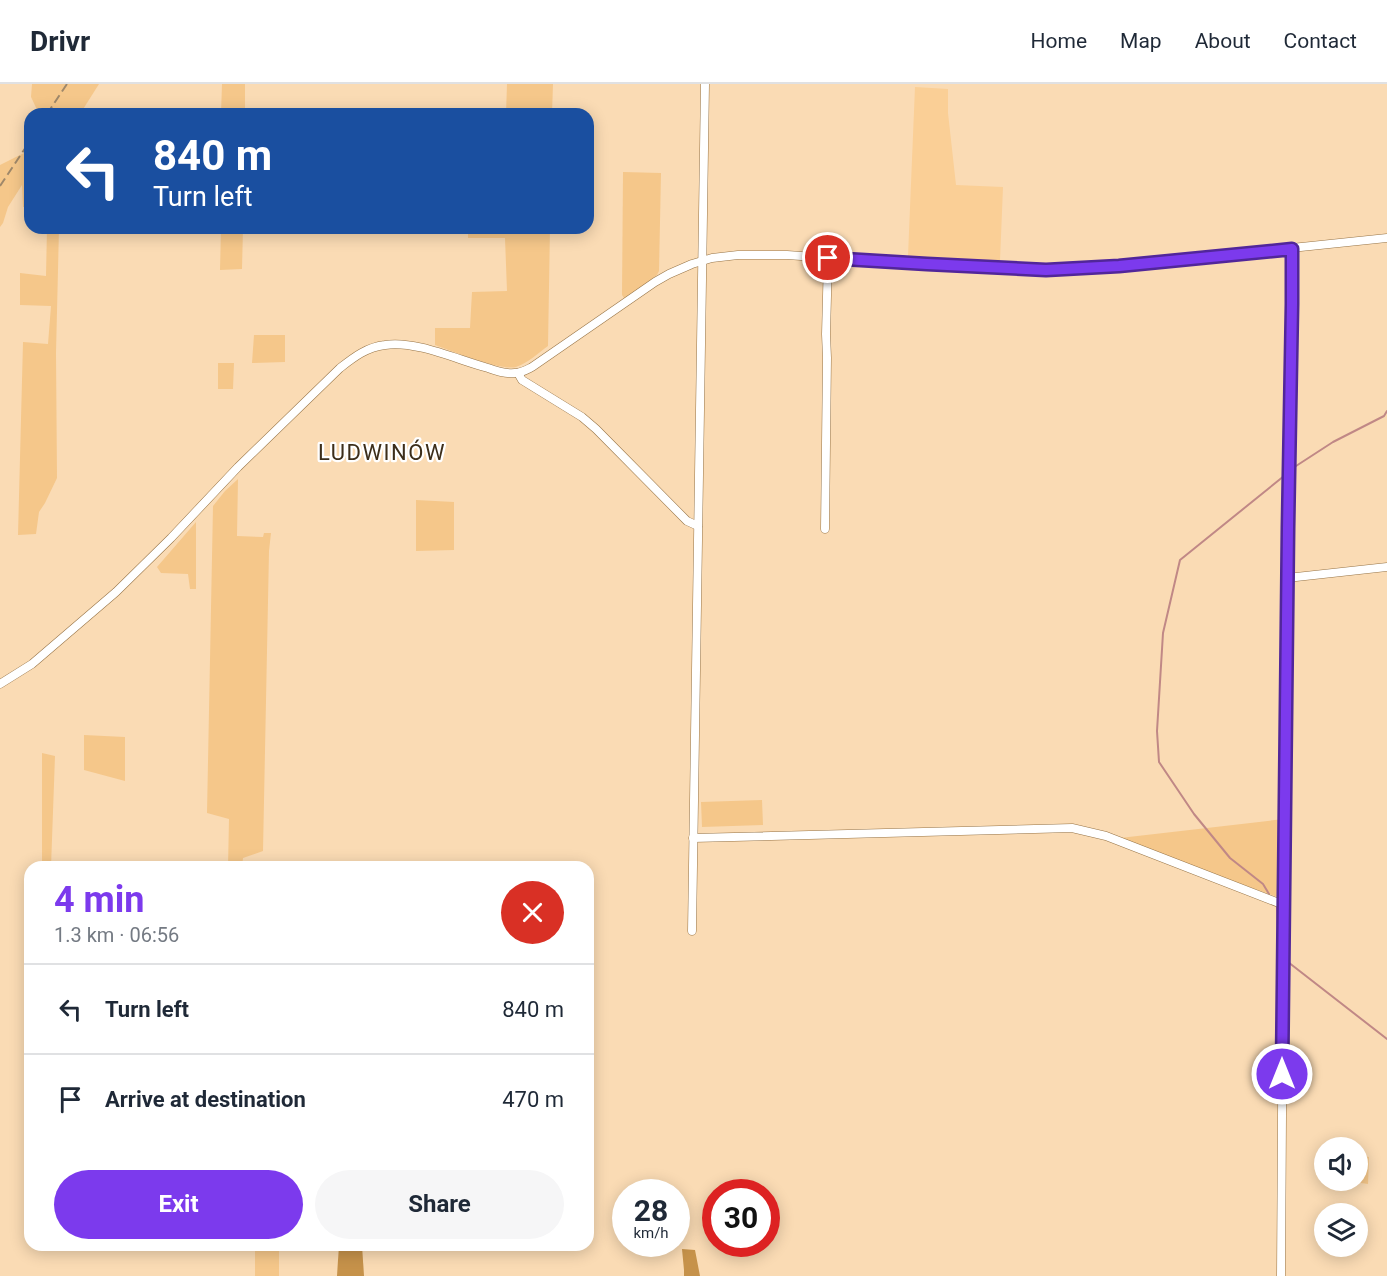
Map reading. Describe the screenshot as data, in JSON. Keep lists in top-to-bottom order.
{
  "districts": ["LUDWINÓW"],
  "page": {
    "header": "Drivr",
    "nav": [
      "Home",
      "Map",
      "About",
      "Contact"
    ],
    "turn": ["840 m", "Turn left"],
    "heading": ["4 min", "1.3 km · 06:56"],
    "list": [
      {
        "name": "Turn left",
        "value": "840 m"
      },
      {
        "name": "Arrive at destination",
        "value": "470 m"
      }
    ],
    "buttons": ["Exit", "Share"],
    "speed": "28 km/h",
    "limit": "30"
  }
}
